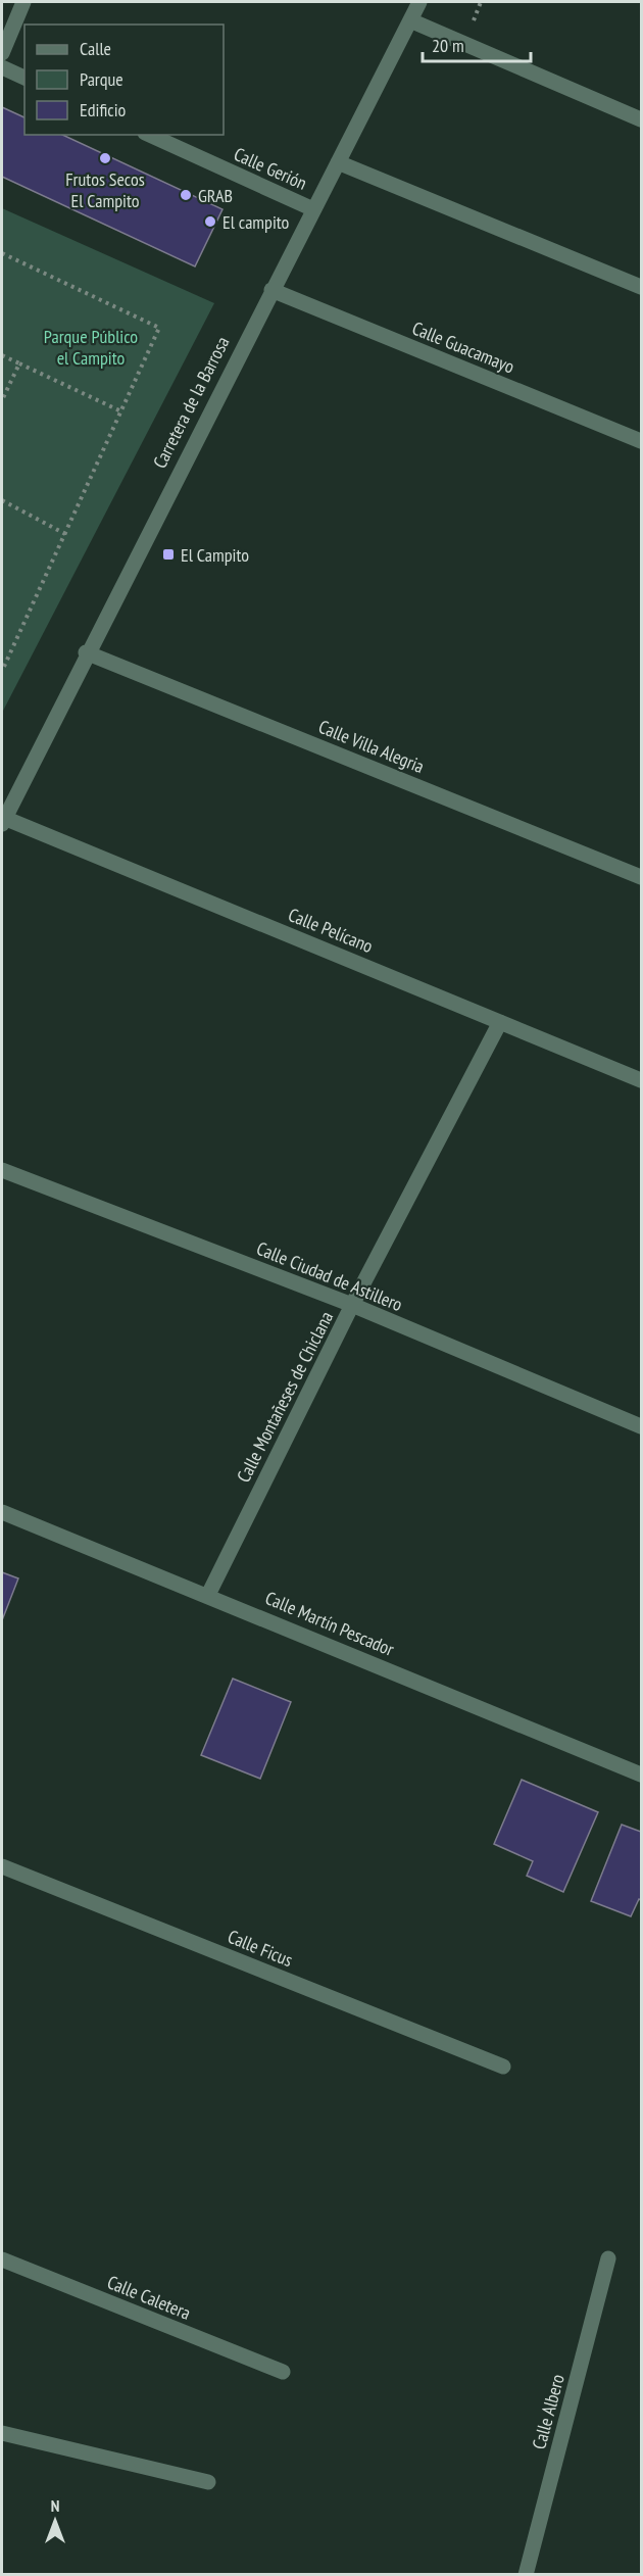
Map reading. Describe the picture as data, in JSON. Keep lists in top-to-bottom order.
{
  "streets": {
    "street": [
      "Calle Gerión",
      "Calle Guacamayo",
      "Carretera de la Barrosa",
      "Calle Villa Alegria",
      "Calle Pelícano",
      "Calle Ciudad de Astillero",
      "Calle Montañeses de Chiclana",
      "Calle Martín Pescador",
      "Calle Ficus",
      "Calle Caletera",
      "Calle Albero"
    ]
  },
  "crossings": [
    ["Calle Gerión", "Carretera de la Barrosa"],
    ["Calle Guacamayo", "Carretera de la Barrosa"],
    ["Carretera de la Barrosa", "Calle Villa Alegria"],
    ["Carretera de la Barrosa", "Calle Pelícano"],
    ["Calle Pelícano", "Calle Montañeses de Chiclana"],
    ["Calle Ciudad de Astillero", "Calle Montañeses de Chiclana"],
    ["Calle Montañeses de Chiclana", "Calle Martín Pescador"]
  ],
  "parks": ["Parque Público el Campito"],
  "places": {
    "other": ["Frutos Secos El Campito", "GRAB", "El campito"],
    "transit": ["El Campito"]
  },
  "legend": ["Calle", "Parque", "Edificio"],
  "scale_bar": "20 m",
  "north": "top"
}
